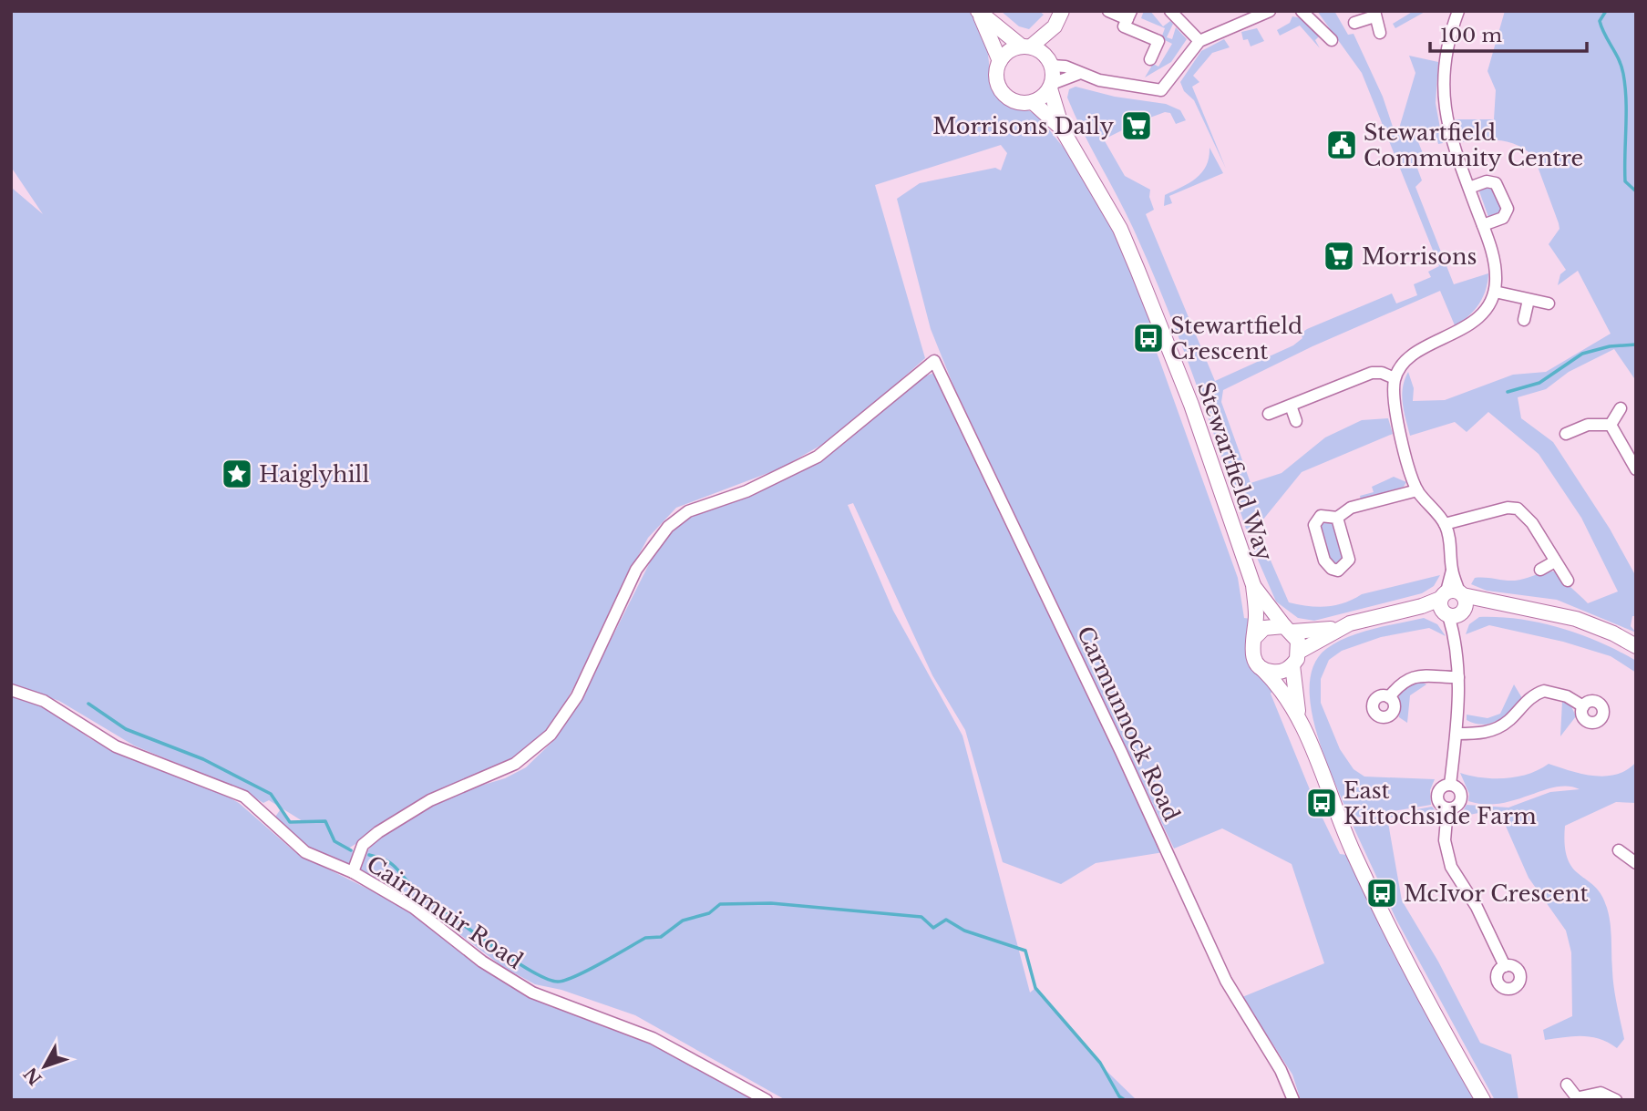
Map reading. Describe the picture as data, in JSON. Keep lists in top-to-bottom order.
{
  "streets": {
    "street": ["Stewartfield Way", "Carmunnock Road", "Cairnmuir Road"]
  },
  "crossings": [
    ["Carmunnock Road", "Cairnmuir Road"]
  ],
  "places": {
    "supermarket": ["Morrisons Daily", "Morrisons"],
    "public building": ["Stewartfield Community Centre"],
    "bus stop": ["Stewartfield Crescent", "East Kittochside Farm", "McIvor Crescent"],
    "place": ["Haiglyhill"]
  },
  "scale_bar": "100 m",
  "north": "bottom left"
}
